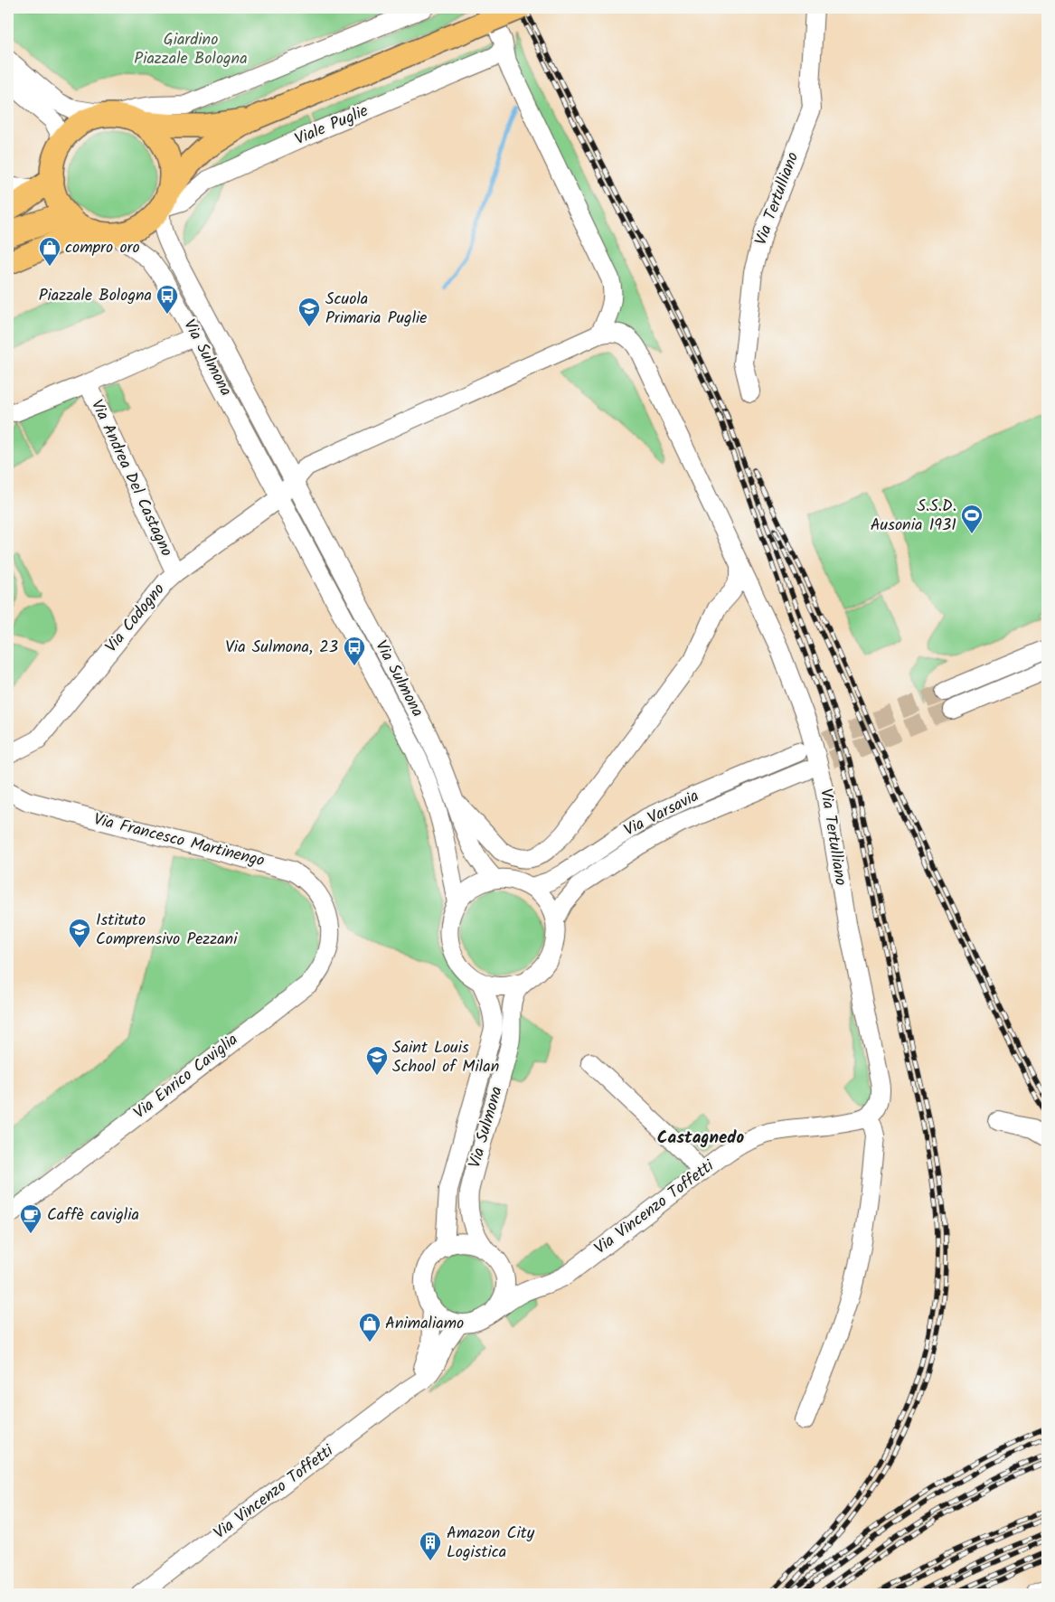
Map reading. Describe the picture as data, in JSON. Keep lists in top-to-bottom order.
{
  "streets": {
    "street": [
      "Viale Puglie",
      "Via Tertulliano",
      "Via Sulmona",
      "Via Andrea Del Castagno",
      "Via Codogno",
      "Via Varsavia",
      "Via Francesco Martinengo",
      "Via Enrico Caviglia",
      "Via Vincenzo Toffetti"
    ]
  },
  "crossings": [
    ["Viale Puglie", "Via Sulmona"],
    ["Via Tertulliano", "Via Vincenzo Toffetti"],
    ["Via Sulmona", "Via Codogno"],
    ["Via Sulmona", "Via Varsavia"],
    ["Via Sulmona", "Via Vincenzo Toffetti"],
    ["Via Andrea Del Castagno", "Via Codogno"],
    ["Via Francesco Martinengo", "Via Enrico Caviglia"]
  ],
  "districts": ["Castagnedo"],
  "parks": ["Giardino Piazzale Bologna"],
  "places": {
    "shop": ["compro oro", "Animaliamo"],
    "bus stop": ["Piazzale Bologna", "Via Sulmona, 23"],
    "school or university": ["Scuola Primaria Puglie", "Istituto Comprensivo Pezzani", "Saint Louis School of Milan"],
    "sports": ["S.S.D. Ausonia 1931"],
    "cafe": ["Caffè caviglia"],
    "building": ["Amazon City Logistica"]
  }
}
